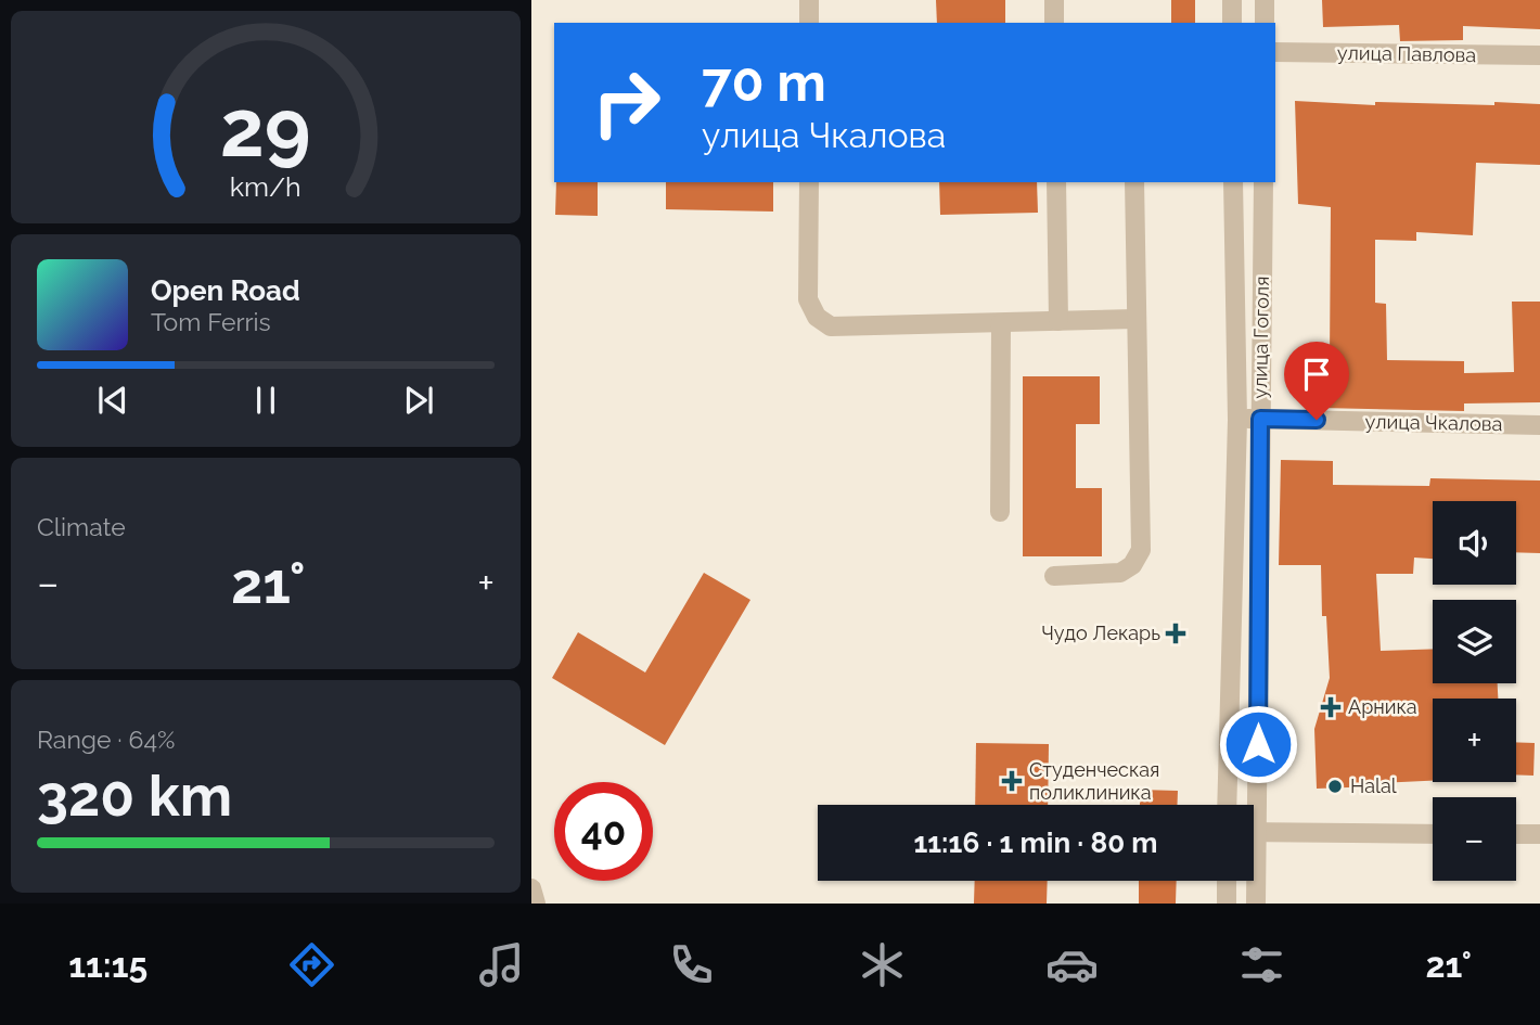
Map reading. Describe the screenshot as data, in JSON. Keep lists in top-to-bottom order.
{
  "streets": {
    "street": ["улица Павлова", "улица Гоголя", "улица Чкалова"]
  },
  "crossings": [
    ["улица Гоголя", "улица Чкалова"]
  ],
  "places": {
    "health": ["Чудо Лекарь", "Арника", "Студенческая поликлиника"],
    "other": ["Halal"]
  },
  "page": {
    "turn": ["70 m", "улица Чкалова"],
    "song": ["Open Road", "Tom Ferris"],
    "tile": [
      "Climate",
      ["Range · 64%", "320 km"]
    ],
    "map_buttons": ["+", "−"],
    "heat": ["−", "21°", "+"],
    "limit": "40",
    "trip": "11:16 · 1 min · 80 m",
    "tabs": ["11:15", "21°"],
    "gauge": ["29", "km/h"]
  }
}
